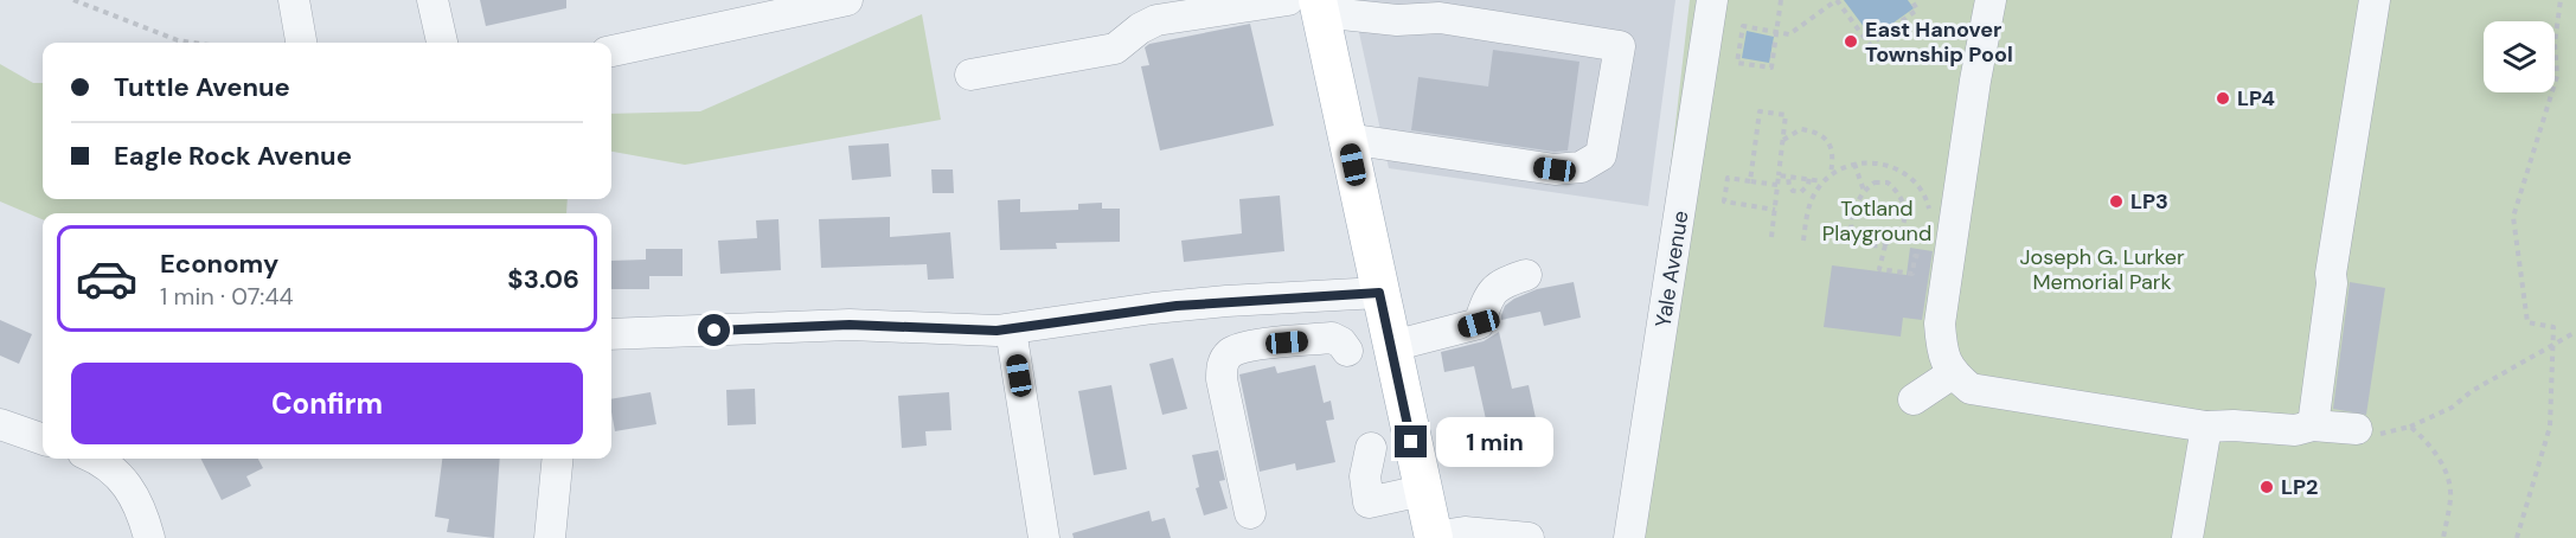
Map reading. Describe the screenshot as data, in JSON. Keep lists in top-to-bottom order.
{
  "streets": {
    "street": ["Yale Avenue"]
  },
  "parks": ["Totland Playground", "Joseph G. Lurker Memorial Park"],
  "places": [
    "East Hanover Township Pool",
    "LP4",
    "LP3",
    "LP2"
  ],
  "page": {
    "banner": ["Tuttle Avenue", "Eagle Rock Avenue"],
    "list": [
      {
        "name": "Economy",
        "note": "1 min · 07:44",
        "value": "$3.06"
      }
    ],
    "buttons": "Confirm",
    "bubble": "1 min"
  }
}
